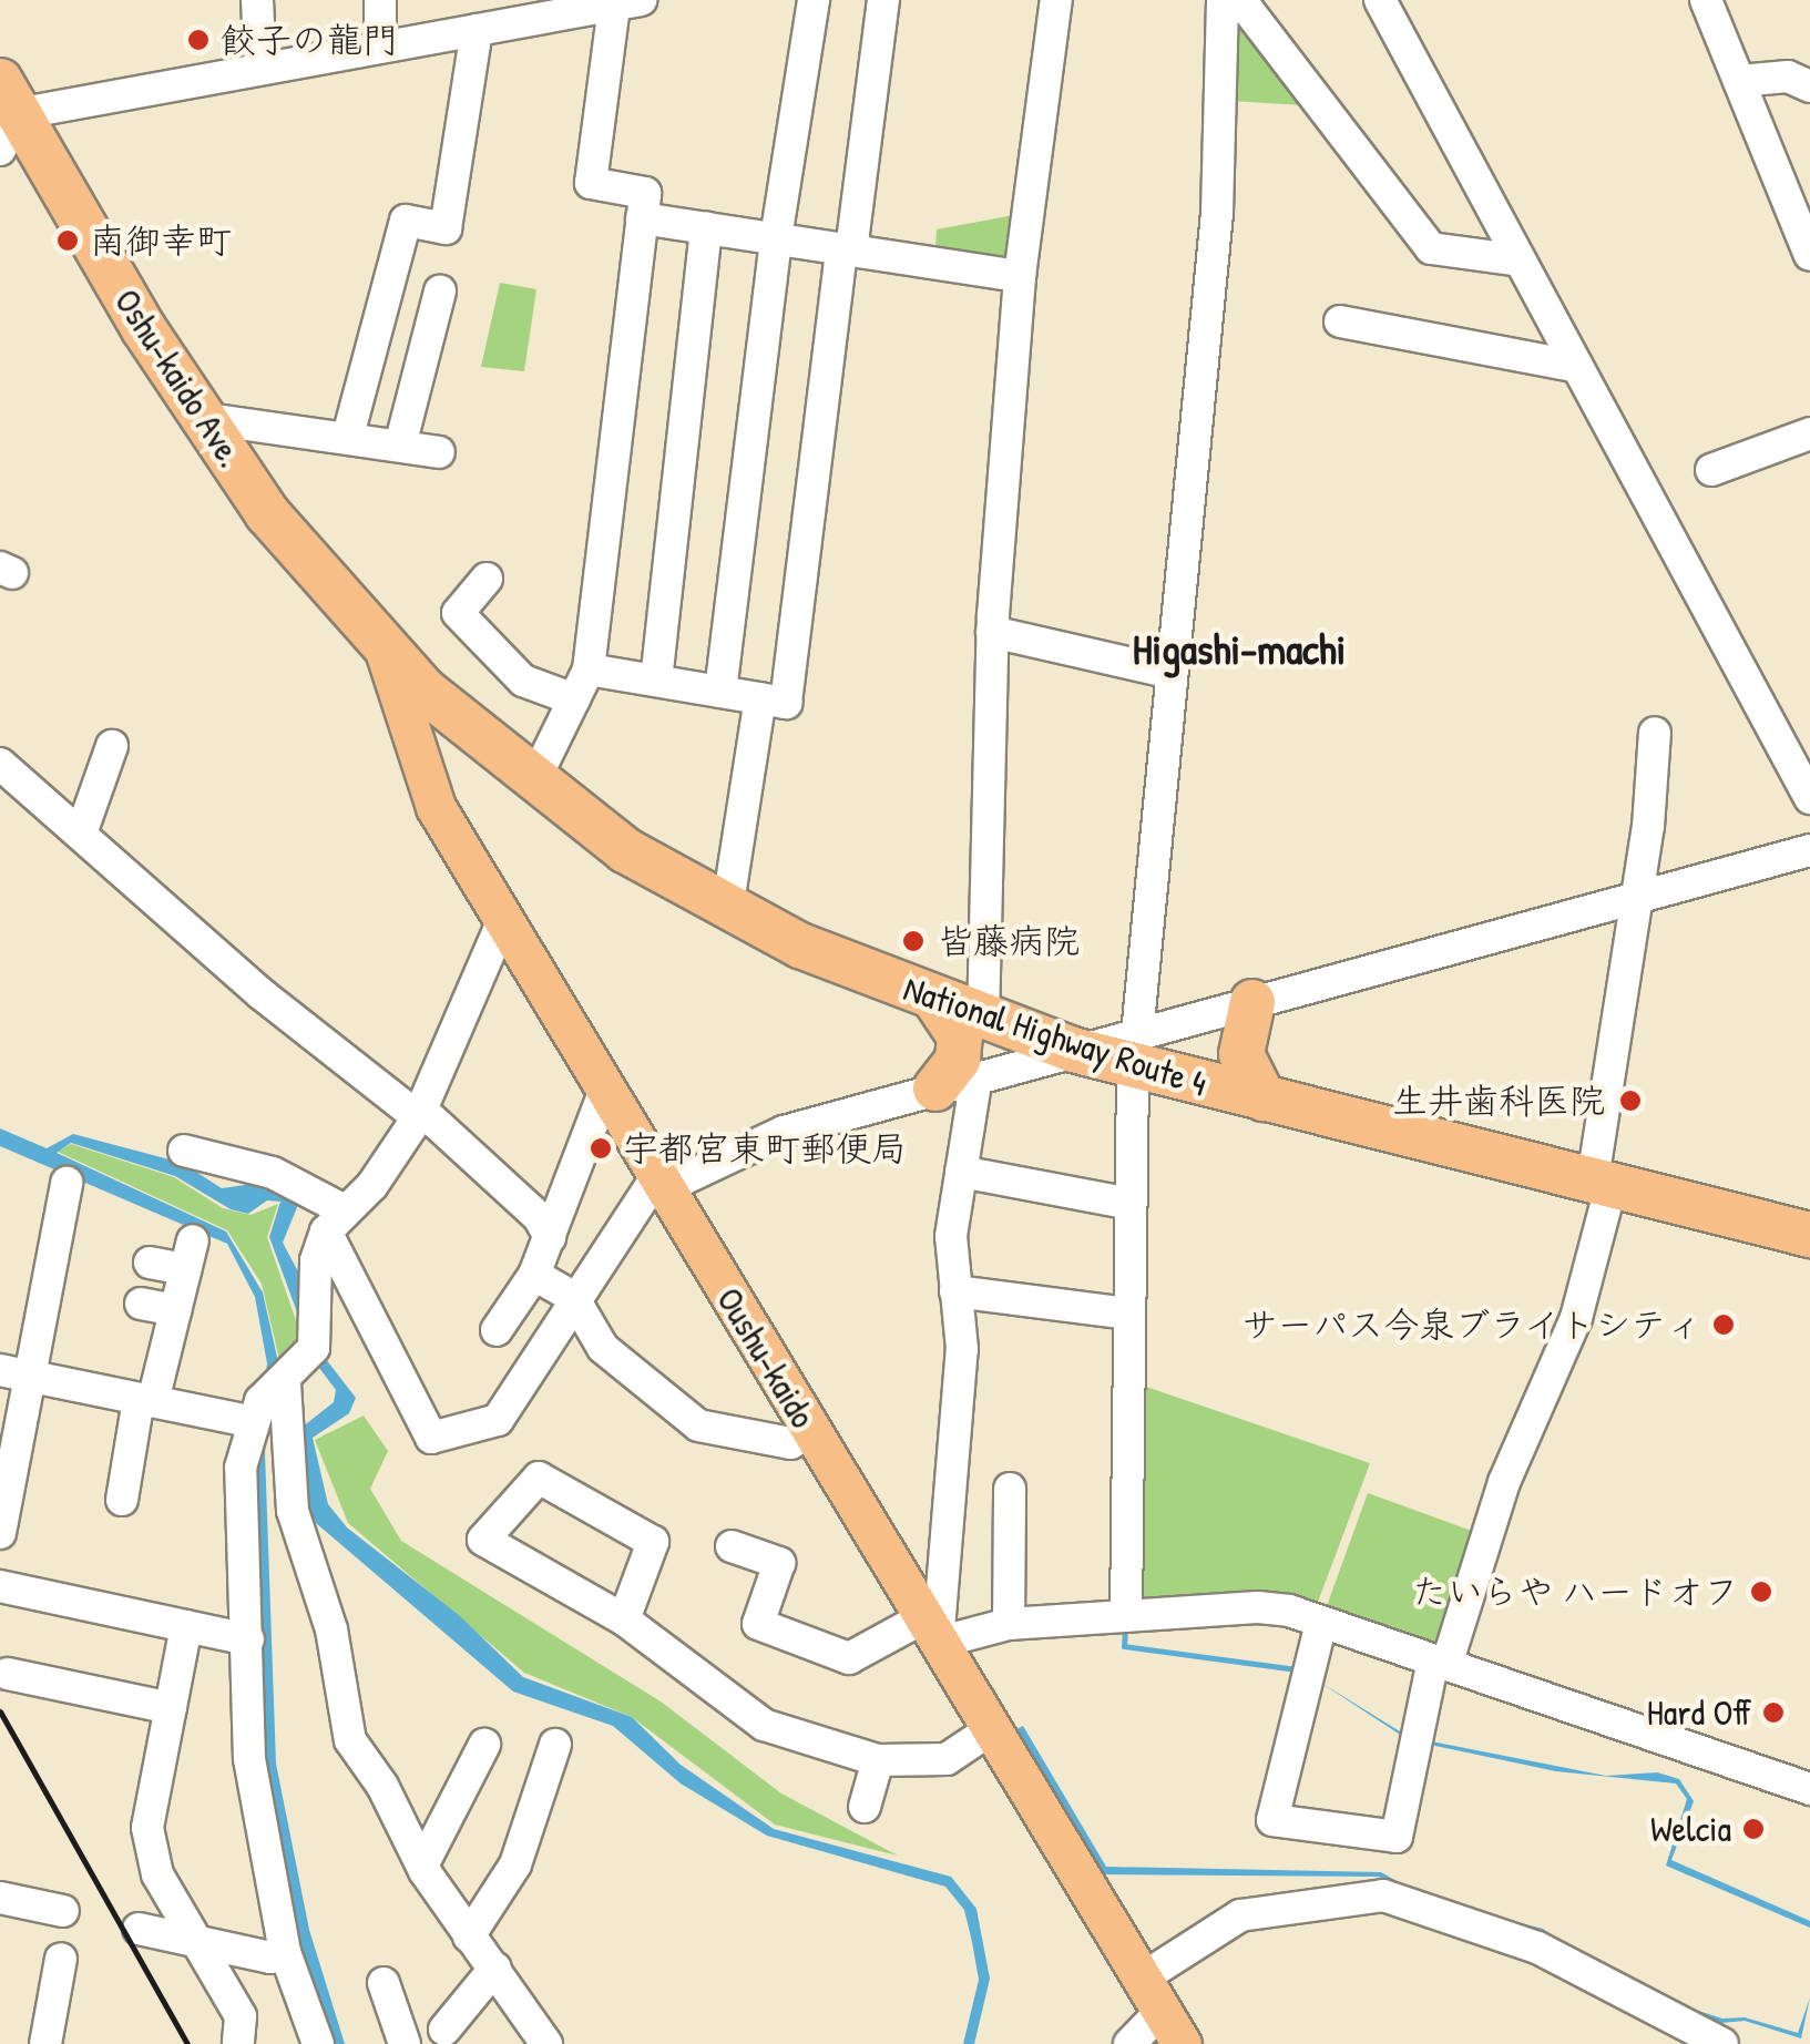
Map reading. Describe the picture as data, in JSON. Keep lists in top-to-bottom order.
{
  "streets": {
    "highway": ["Oshu-kaido Ave.", "National Highway Route 4"],
    "main road": ["Oushu-kaido"]
  },
  "crossings": [
    ["Oshu-kaido Ave.", "National Highway Route 4"],
    ["Oshu-kaido Ave.", "Oushu-kaido"],
    ["National Highway Route 4", "Oushu-kaido"]
  ],
  "districts": ["Higashi-machi"],
  "places": [
    "餃子の龍門",
    "南御幸町",
    "皆藤病院",
    "生井歯科医院",
    "宇都宮東町郵便局",
    "サーパス今泉ブライトシティ",
    "たいらや ハードオフ",
    "Hard Off",
    "Welcia"
  ]
}
